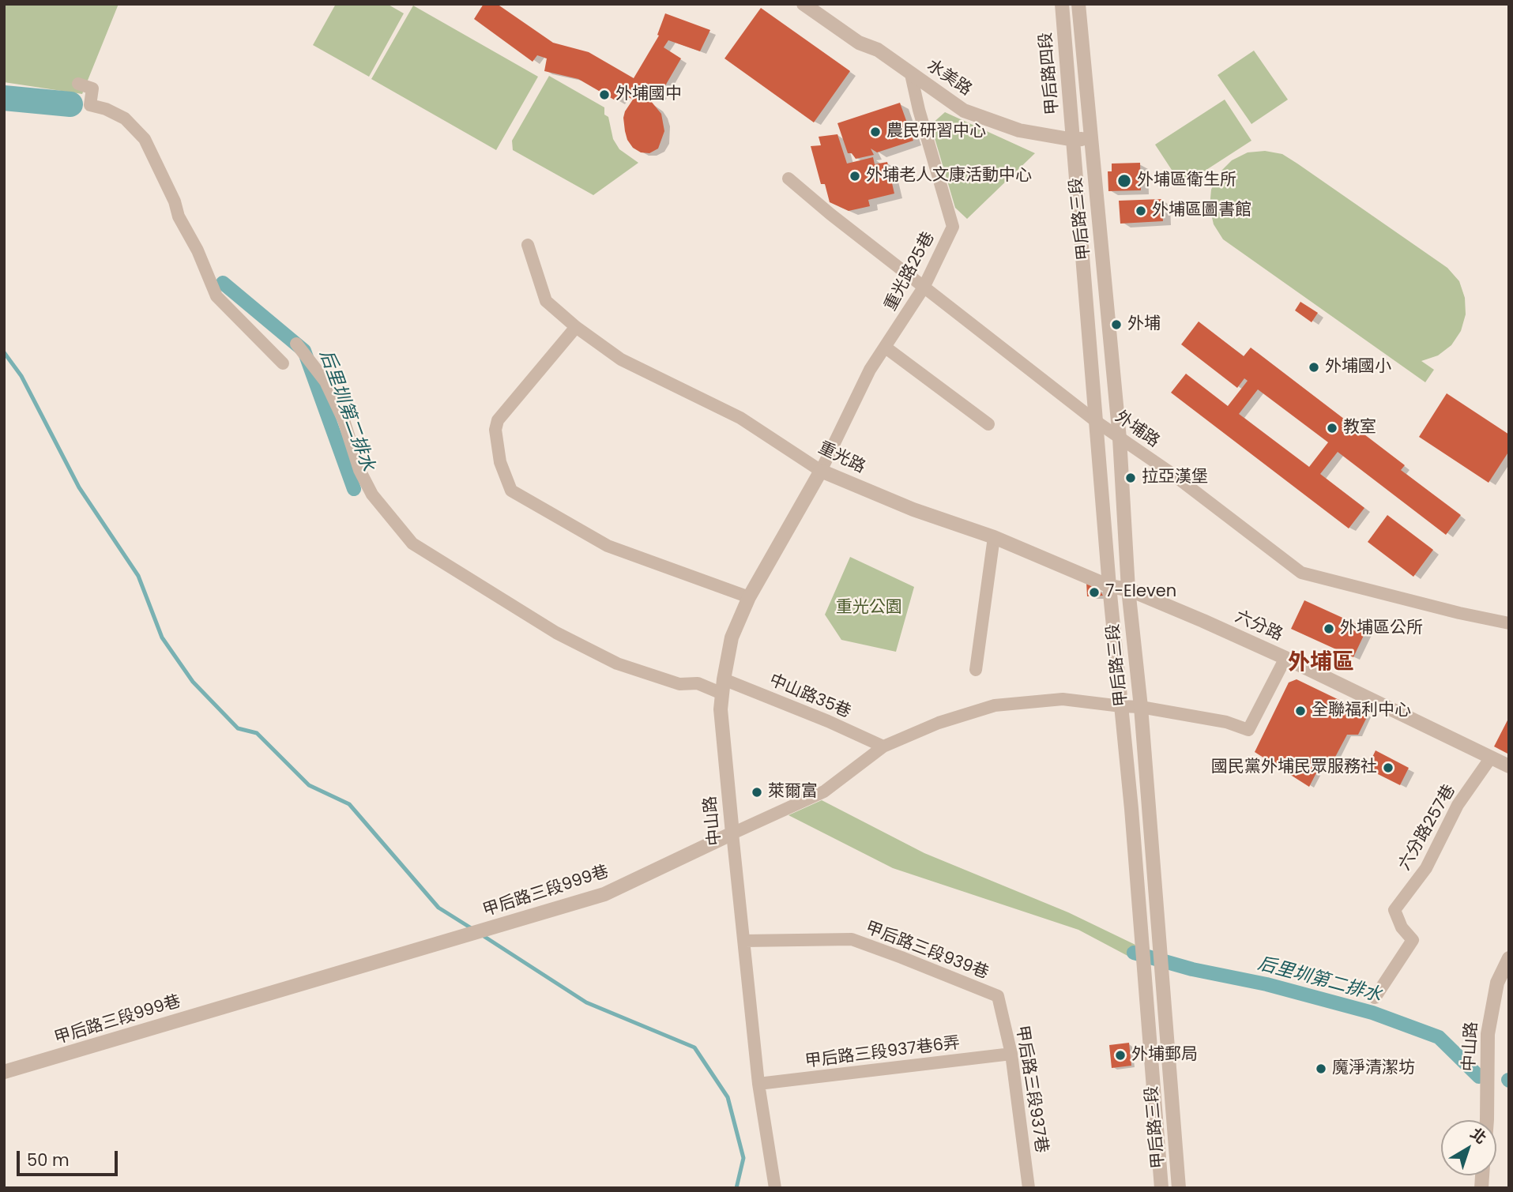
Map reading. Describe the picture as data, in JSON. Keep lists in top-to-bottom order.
{
  "streets": {
    "street": [
      "甲后路四段",
      "水美路",
      "甲后路三段",
      "重光路25巷",
      "外埔路",
      "重光路",
      "六分路",
      "中山路35巷",
      "中山路",
      "六分路257巷",
      "甲后路三段999巷",
      "甲后路三段939巷",
      "甲后路三段937巷6弄",
      "甲后路三段937巷"
    ]
  },
  "crossings": [
    ["甲后路四段", "水美路"],
    ["甲后路四段", "甲后路三段"],
    ["水美路", "甲后路三段"],
    ["水美路", "重光路25巷"],
    ["甲后路三段", "外埔路"],
    ["甲后路三段", "重光路"],
    ["甲后路三段", "六分路"],
    ["甲后路三段", "甲后路三段999巷"],
    ["重光路25巷", "外埔路"],
    ["重光路25巷", "重光路"],
    ["重光路25巷", "中山路"],
    ["重光路", "六分路"],
    ["重光路", "中山路"],
    ["六分路", "六分路257巷"],
    ["六分路", "甲后路三段999巷"],
    ["中山路35巷", "中山路"],
    ["中山路35巷", "甲后路三段999巷"],
    ["中山路", "甲后路三段999巷"],
    ["中山路", "甲后路三段939巷"],
    ["中山路", "甲后路三段937巷6弄"],
    ["甲后路三段939巷", "甲后路三段937巷"],
    ["甲后路三段937巷6弄", "甲后路三段937巷"]
  ],
  "districts": ["外埔區"],
  "water": ["后里圳第二排水"],
  "parks": ["重光公園"],
  "places": [
    "外埔國中",
    "農民研習中心",
    "外埔老人文康活動中心",
    "外埔區衛生所",
    "外埔區圖書館",
    "外埔",
    "外埔國小",
    "教室",
    "拉亞漢堡",
    "7-Eleven",
    "外埔區公所",
    "全聯福利中心",
    "國民黨外埔民眾服務社",
    "萊爾富",
    "外埔郵局",
    "魔淨清潔坊"
  ],
  "scale_bar": "50 m",
  "north": "top right"
}
